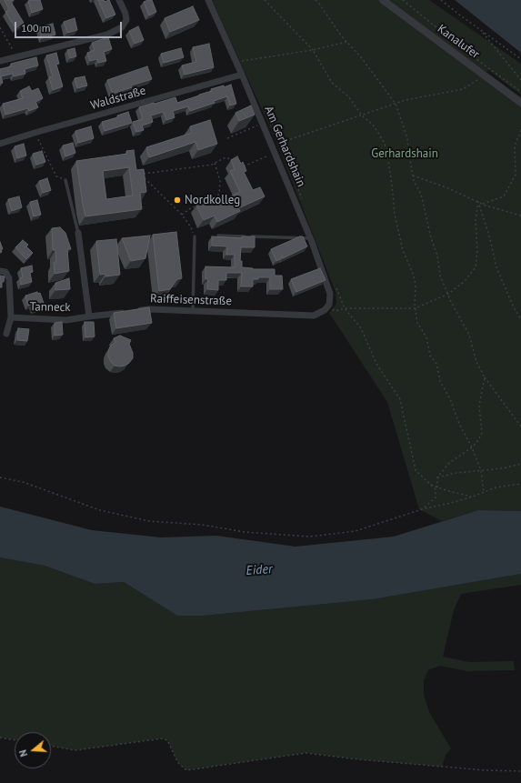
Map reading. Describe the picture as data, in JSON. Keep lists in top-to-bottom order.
{
  "streets": {
    "street": [
      "Kanalufer",
      "Waldstraße",
      "Am Gerhardshain",
      "Raiffeisenstraße",
      "Tanneck"
    ]
  },
  "crossings": [
    ["Waldstraße", "Am Gerhardshain"],
    ["Am Gerhardshain", "Raiffeisenstraße"],
    ["Raiffeisenstraße", "Tanneck"]
  ],
  "water": ["Eider"],
  "parks": ["Gerhardshain"],
  "places": ["Nordkolleg"],
  "scale_bar": "100 m",
  "north": "left"
}
